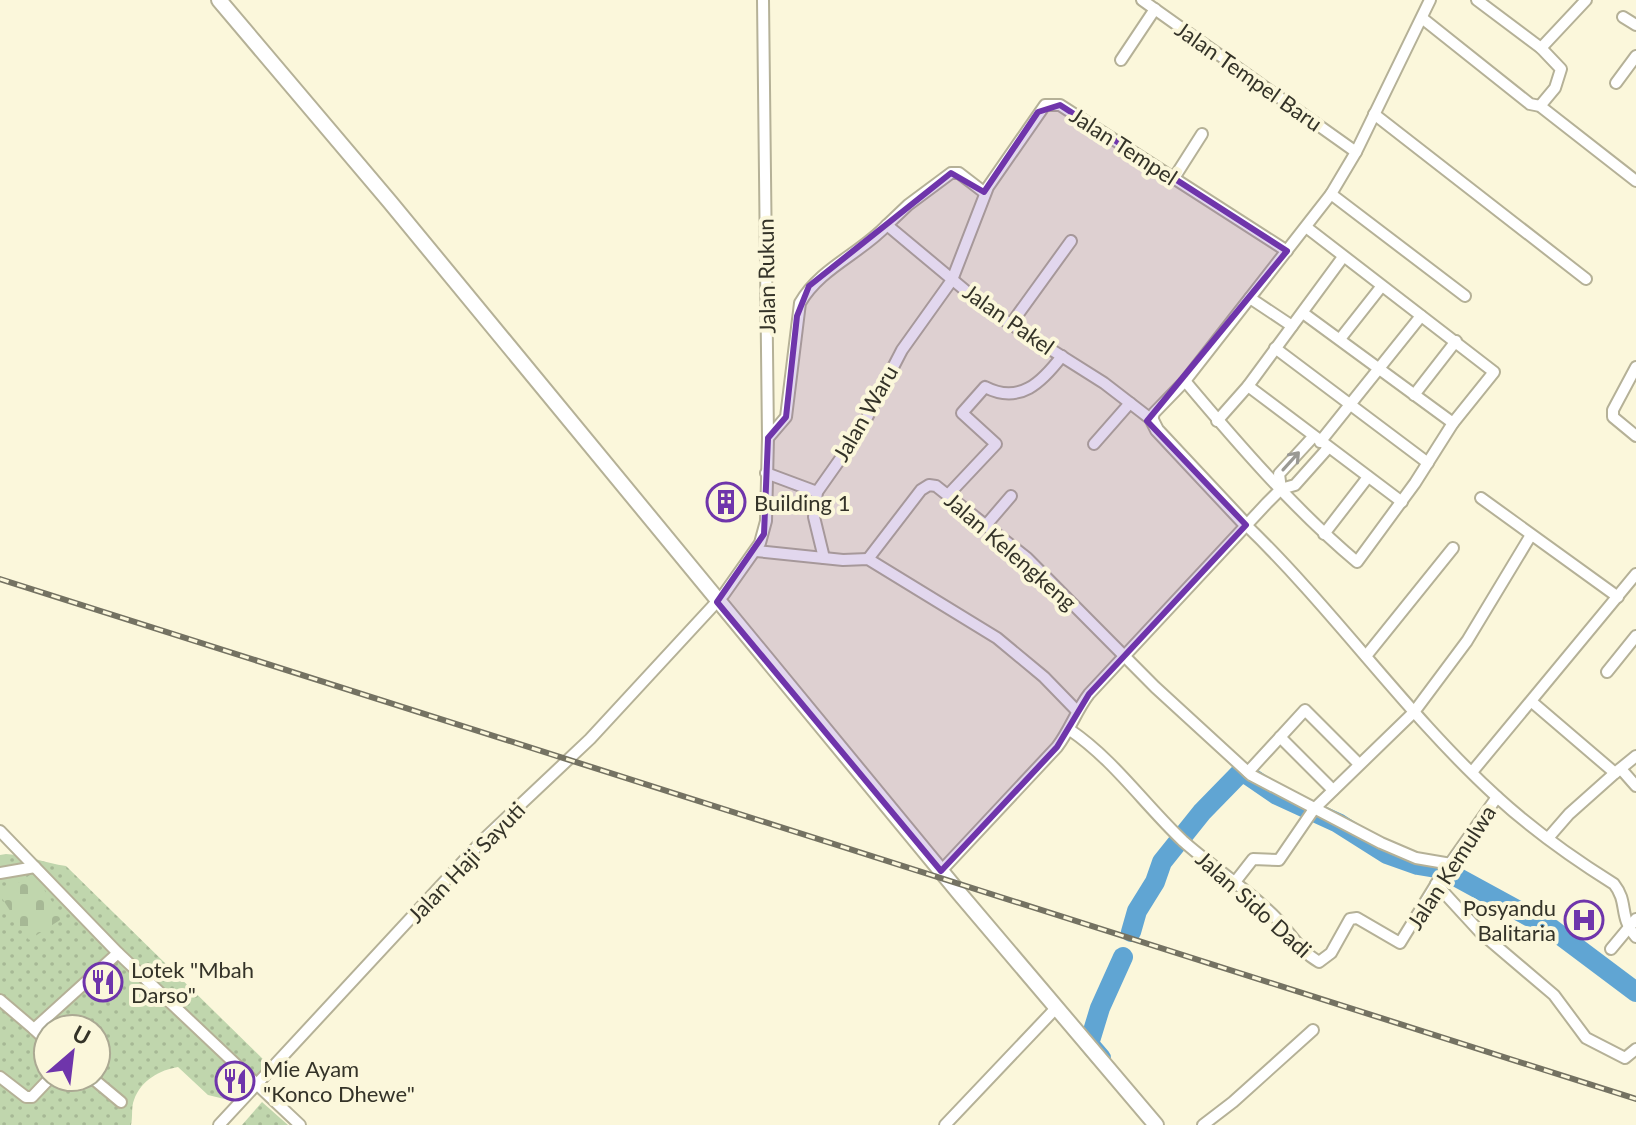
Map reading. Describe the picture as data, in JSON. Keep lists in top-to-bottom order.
{
  "streets": {
    "street": [
      "Jalan Tempel Baru",
      "Jalan Tempel",
      "Jalan Rukun",
      "Jalan Pakel",
      "Jalan Waru",
      "Jalan Kelengkeng",
      "Jalan Haji Sayuti",
      "Jalan Kemulwa",
      "Jalan Sido Dadi"
    ]
  },
  "crossings": [
    ["Jalan Tempel", "Jalan Pakel"],
    ["Jalan Tempel", "Jalan Waru"],
    ["Jalan Rukun", "Jalan Haji Sayuti"],
    ["Jalan Pakel", "Jalan Waru"],
    ["Jalan Kelengkeng", "Jalan Kemulwa"],
    ["Jalan Kemulwa", "Jalan Sido Dadi"]
  ],
  "places": {
    "building": ["Building 1"],
    "hospital": ["Posyandu Balitaria"],
    "restaurant": ["Lotek \"Mbah Darso\"", "Mie Ayam \"Konco Dhewe\""]
  },
  "north": "top right"
}
